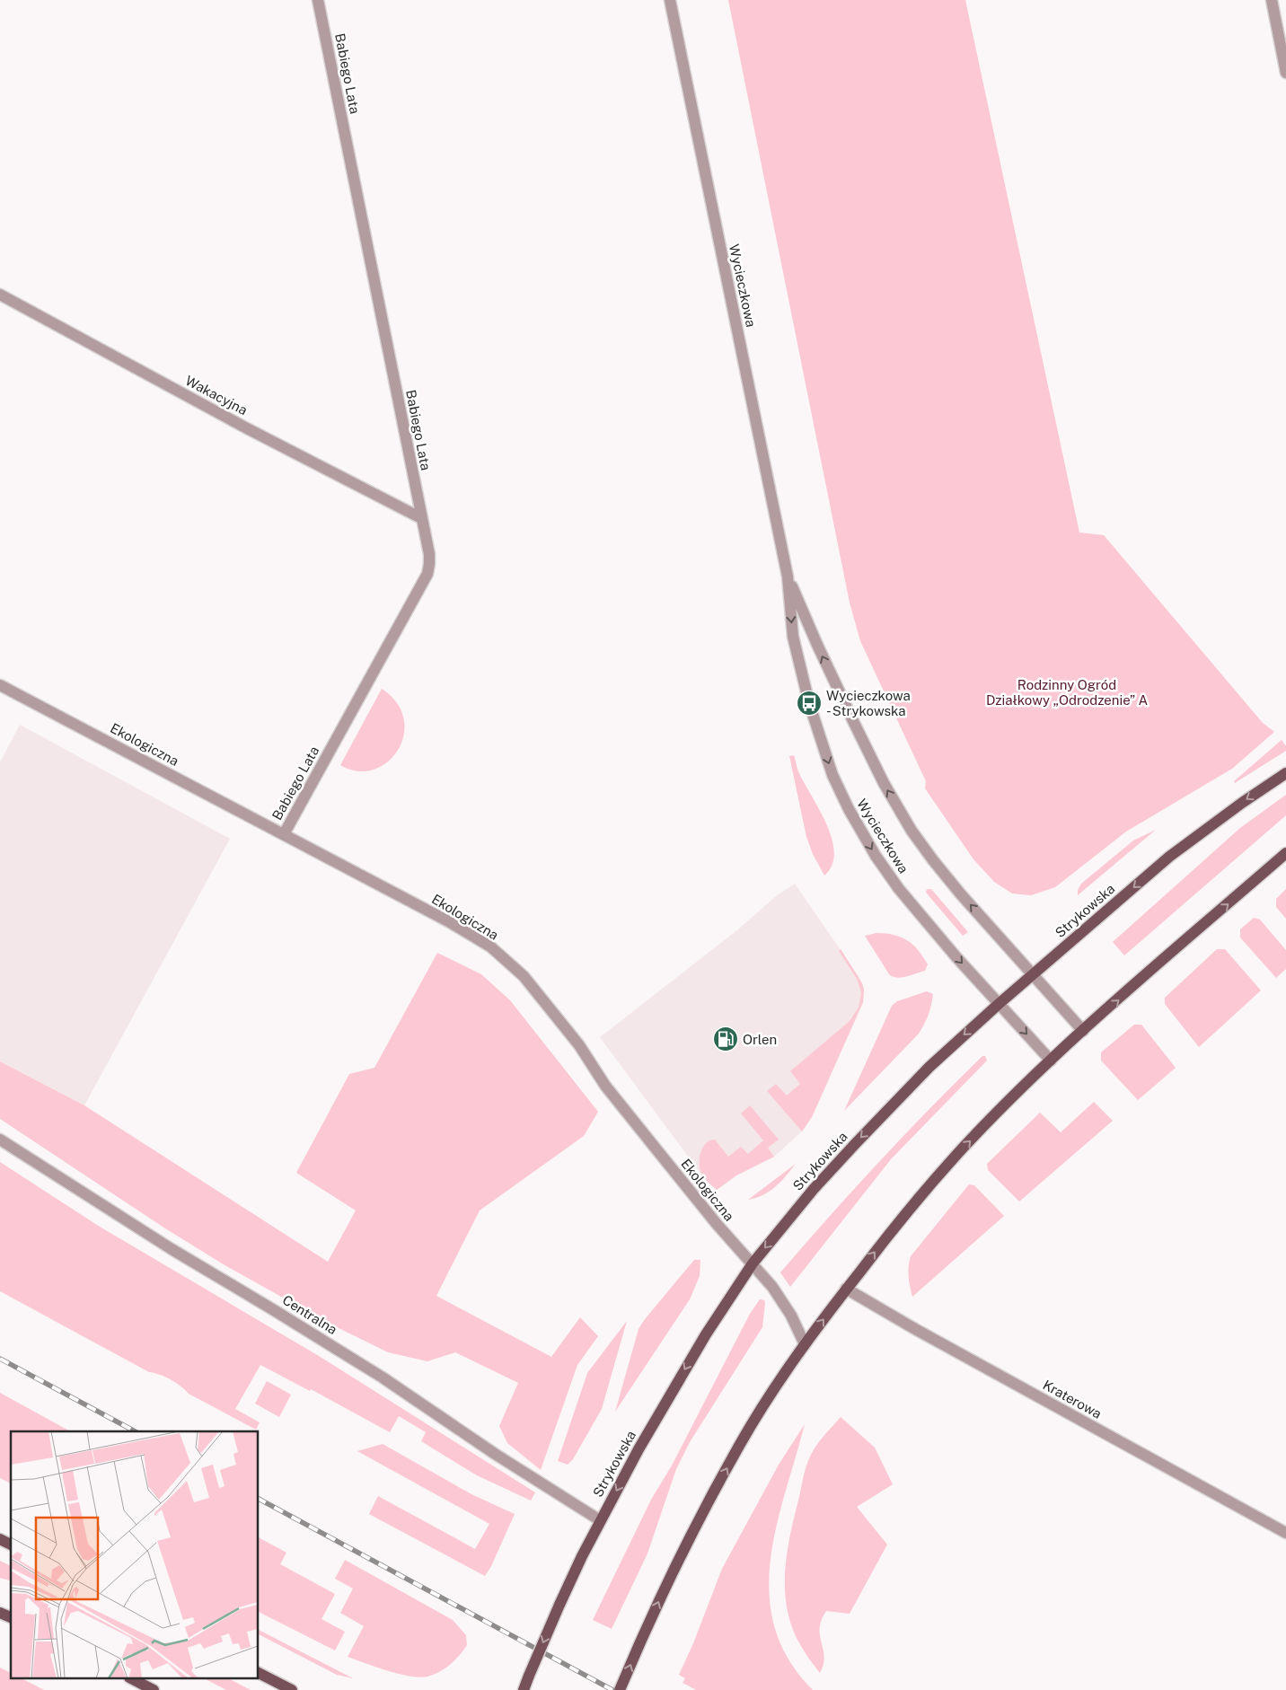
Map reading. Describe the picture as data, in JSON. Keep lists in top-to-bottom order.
{
  "streets": {
    "main road": ["Strykowska"],
    "street": [
      "Babiego Lata",
      "Wycieczkowa",
      "Wakacyjna",
      "Ekologiczna",
      "Centralna",
      "Kraterowa"
    ]
  },
  "crossings": [
    ["Babiego Lata", "Wakacyjna"],
    ["Babiego Lata", "Ekologiczna"],
    ["Wycieczkowa", "Strykowska"],
    ["Ekologiczna", "Strykowska"],
    ["Strykowska", "Centralna"]
  ],
  "parks": ["Rodzinny Ogród Działkowy „Odrodzenie” A"],
  "places": {
    "bus stop": ["Wycieczkowa - Strykowska"],
    "fuel station": ["Orlen"]
  }
}
